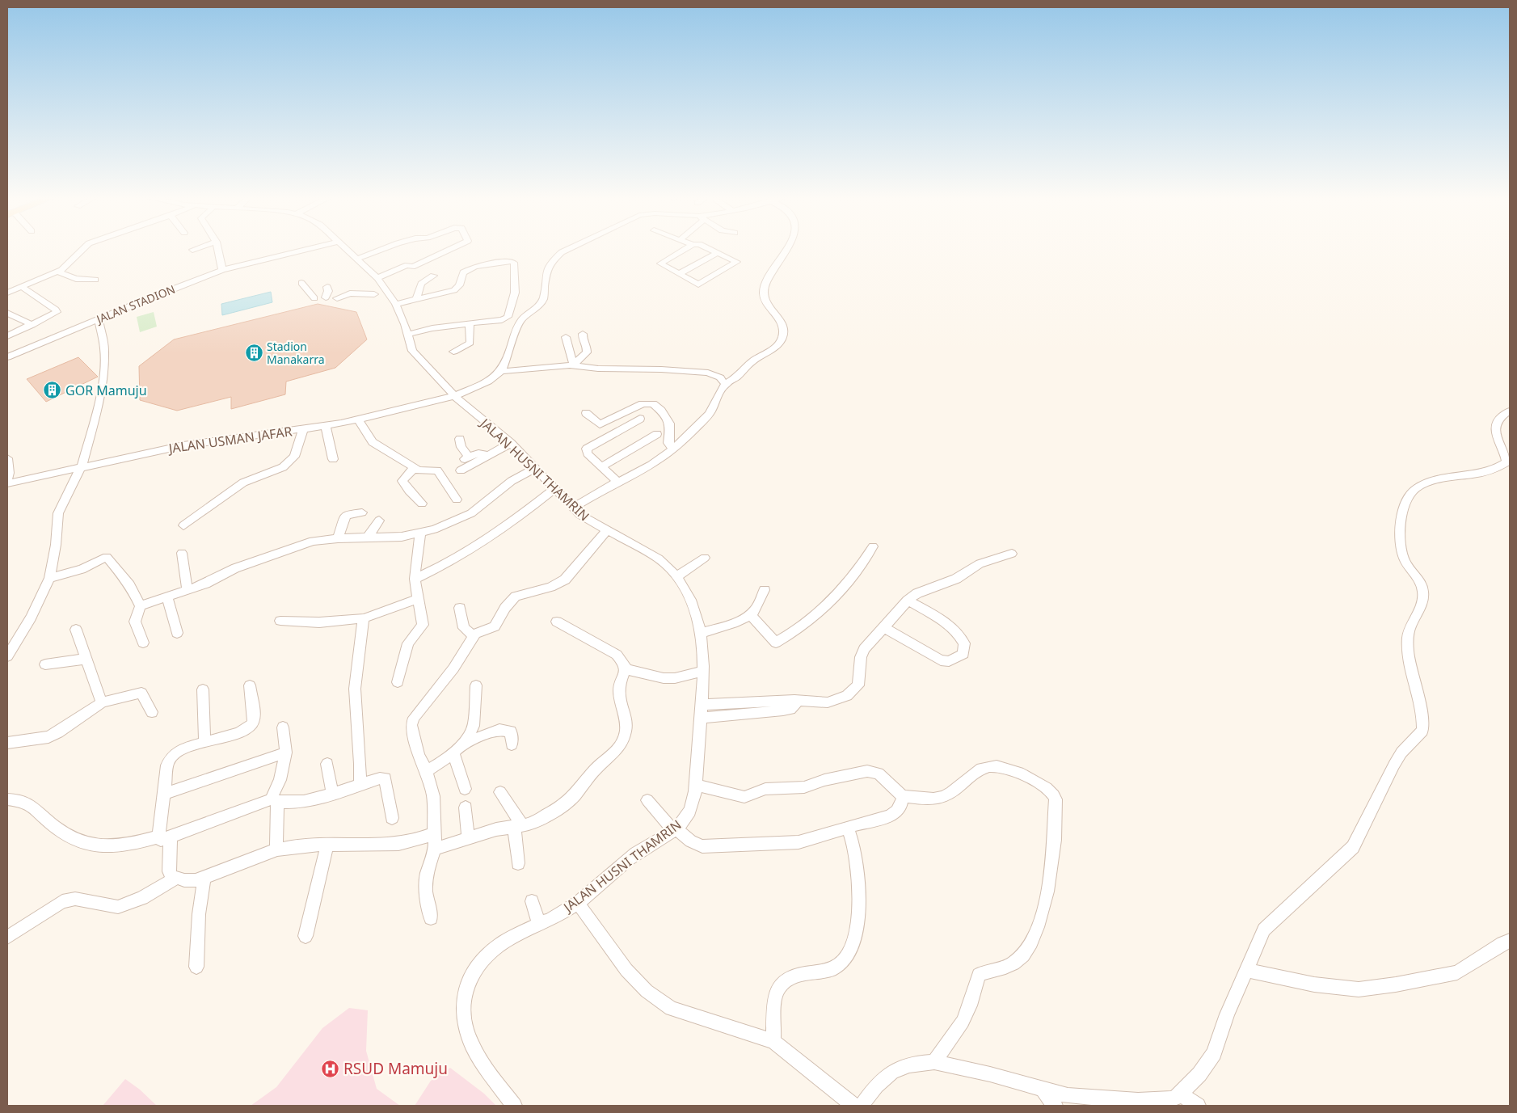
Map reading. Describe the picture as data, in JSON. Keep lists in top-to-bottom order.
{
  "streets": {
    "street": ["JALAN STADION", "JALAN USMAN JAFAR", "JALAN HUSNI THAMRIN"]
  },
  "crossings": [
    ["JALAN USMAN JAFAR", "JALAN HUSNI THAMRIN"]
  ],
  "places": {
    "building": ["Stadion Manakarra", "GOR Mamuju"],
    "hospital": ["RSUD Mamuju"]
  }
}
